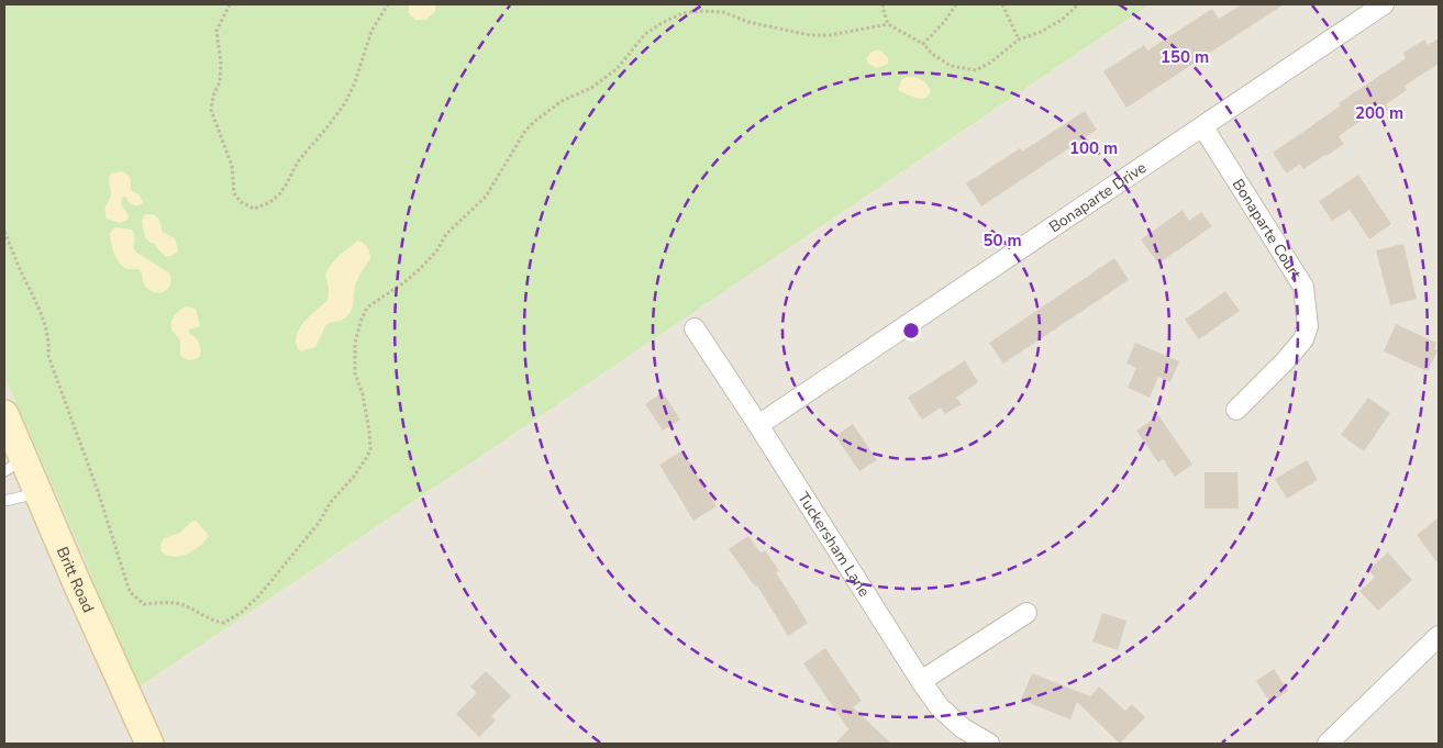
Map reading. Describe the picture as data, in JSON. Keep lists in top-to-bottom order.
{
  "streets": {
    "street": [
      "Bonaparte Drive",
      "Bonaparte Court",
      "Tuckersham Lane",
      "Britt Road"
    ]
  },
  "crossings": [
    ["Bonaparte Drive", "Bonaparte Court"],
    ["Bonaparte Drive", "Tuckersham Lane"]
  ],
  "rings": [
    "150 m",
    "200 m",
    "100 m",
    "50 m"
  ]
}
